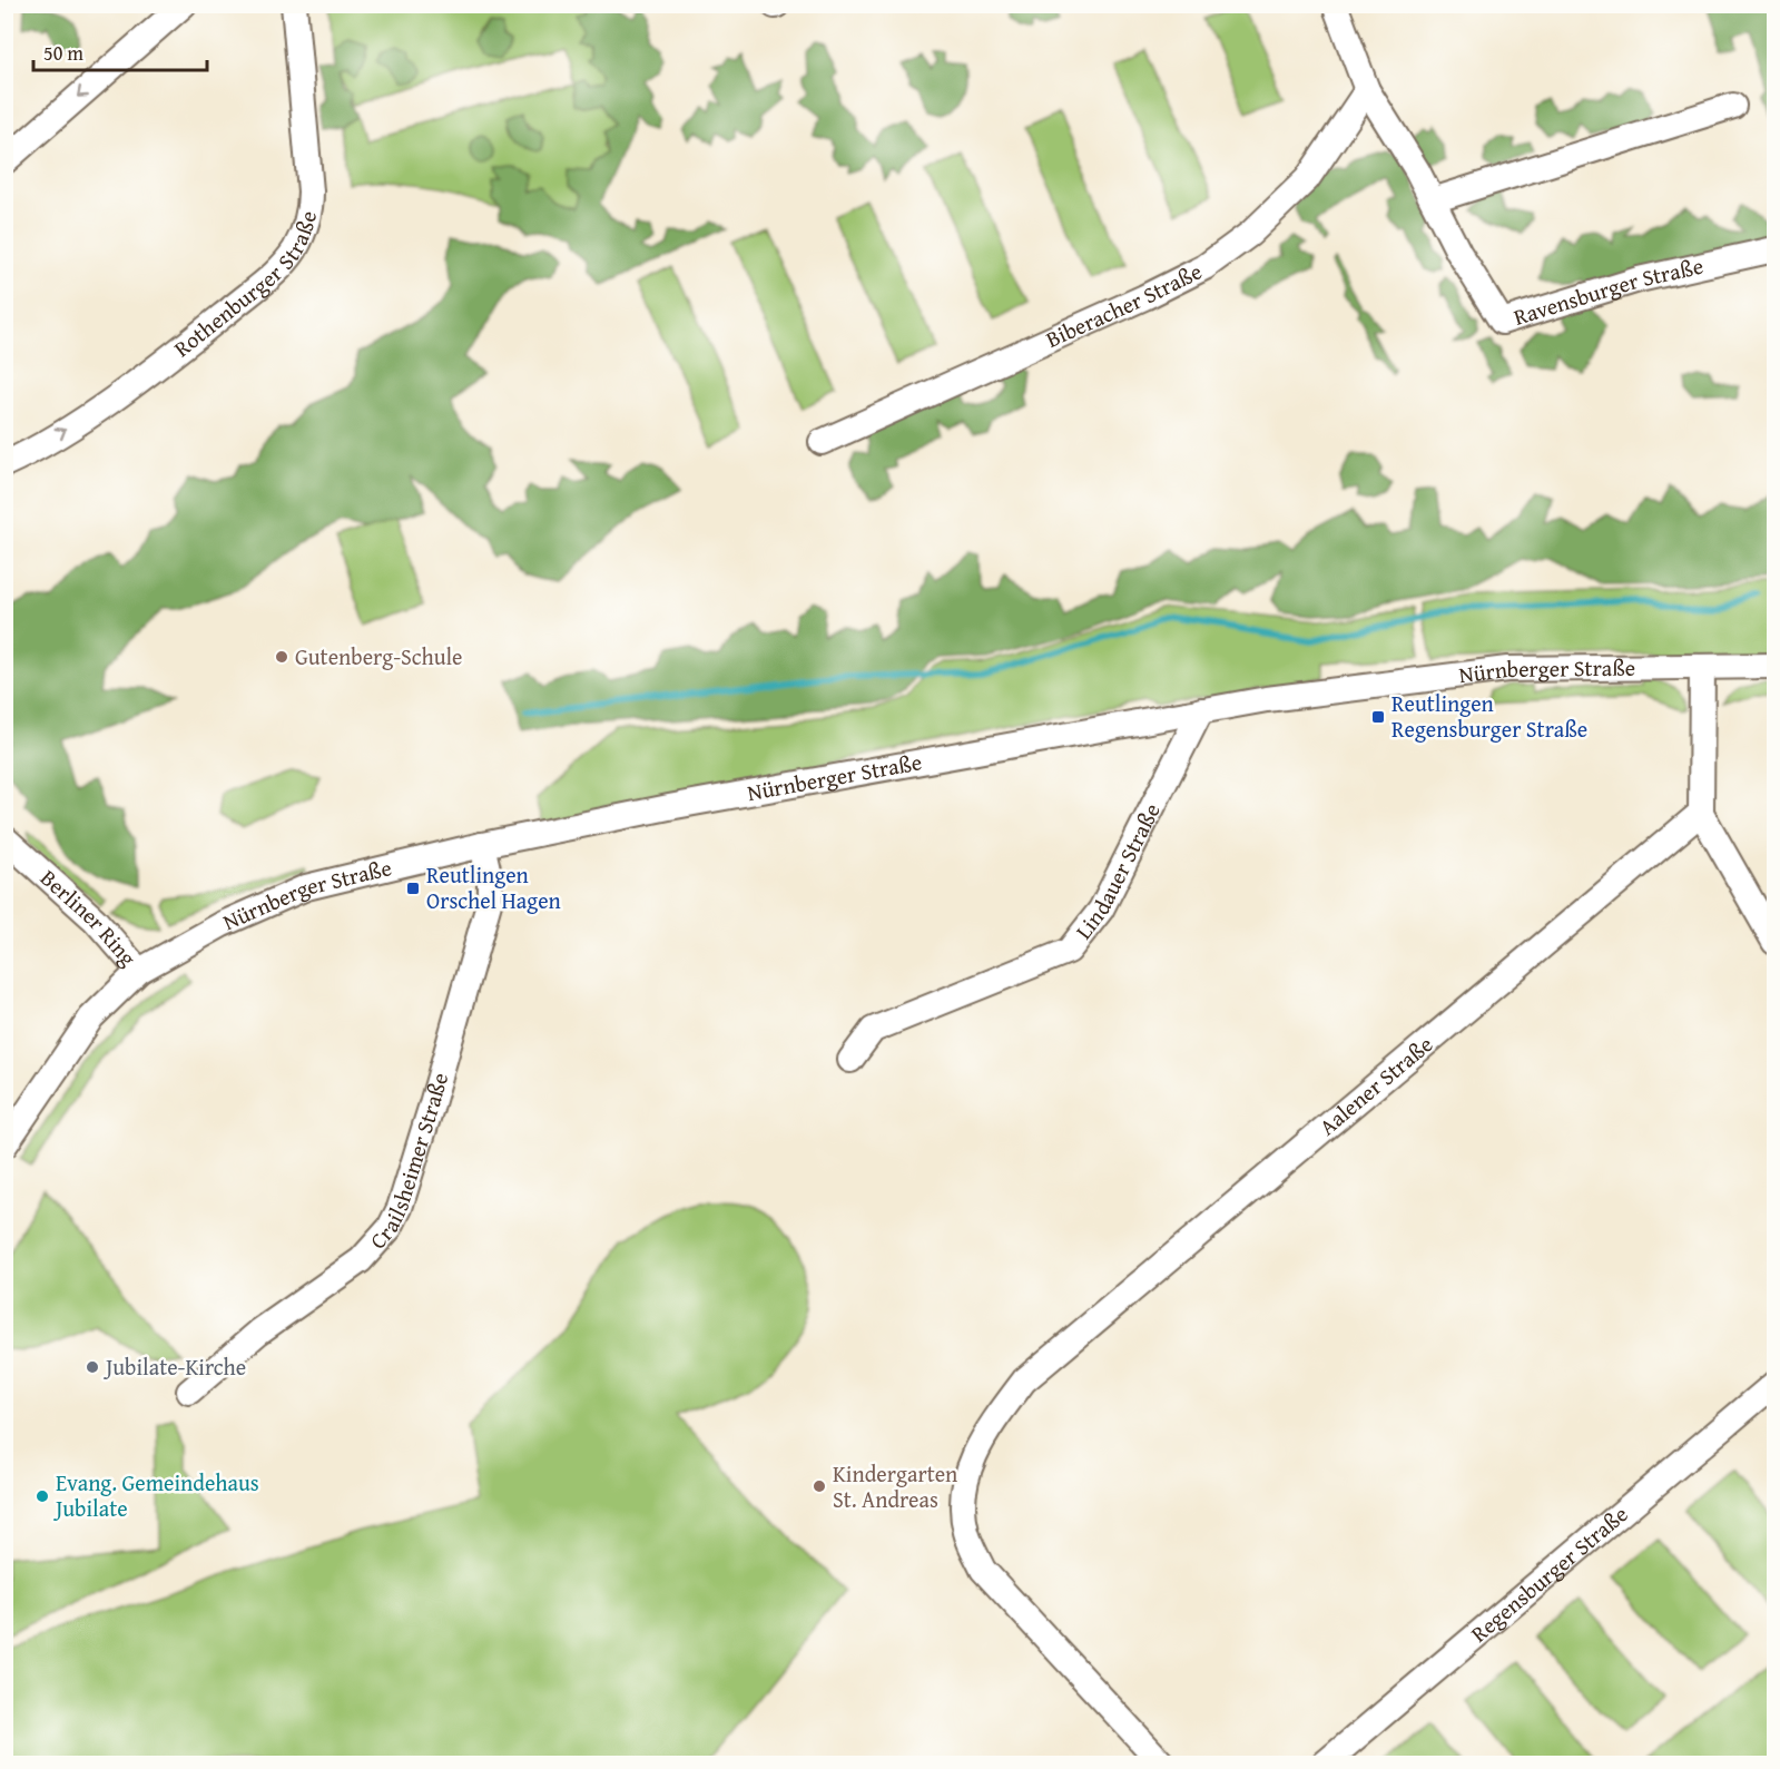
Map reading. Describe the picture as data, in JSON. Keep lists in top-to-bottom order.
{
  "streets": {
    "street": [
      "Rothenburger Straße",
      "Ravensburger Straße",
      "Biberacher Straße",
      "Nürnberger Straße",
      "Lindauer Straße",
      "Berliner Ring",
      "Aalener Straße",
      "Crailsheimer Straße",
      "Regensburger Straße"
    ]
  },
  "crossings": [
    ["Ravensburger Straße", "Biberacher Straße"],
    ["Nürnberger Straße", "Lindauer Straße"],
    ["Nürnberger Straße", "Berliner Ring"],
    ["Nürnberger Straße", "Crailsheimer Straße"]
  ],
  "one_way": ["Rothenburger Straße"],
  "places": {
    "other": [
      "Gutenberg-Schule",
      "Jubilate-Kirche",
      "Kindergarten St. Andreas",
      "Evang. Gemeindehaus Jubilate"
    ],
    "transit": ["Reutlingen Regensburger Straße", "Reutlingen Orschel Hagen"]
  },
  "scale_bar": "50 m"
}
